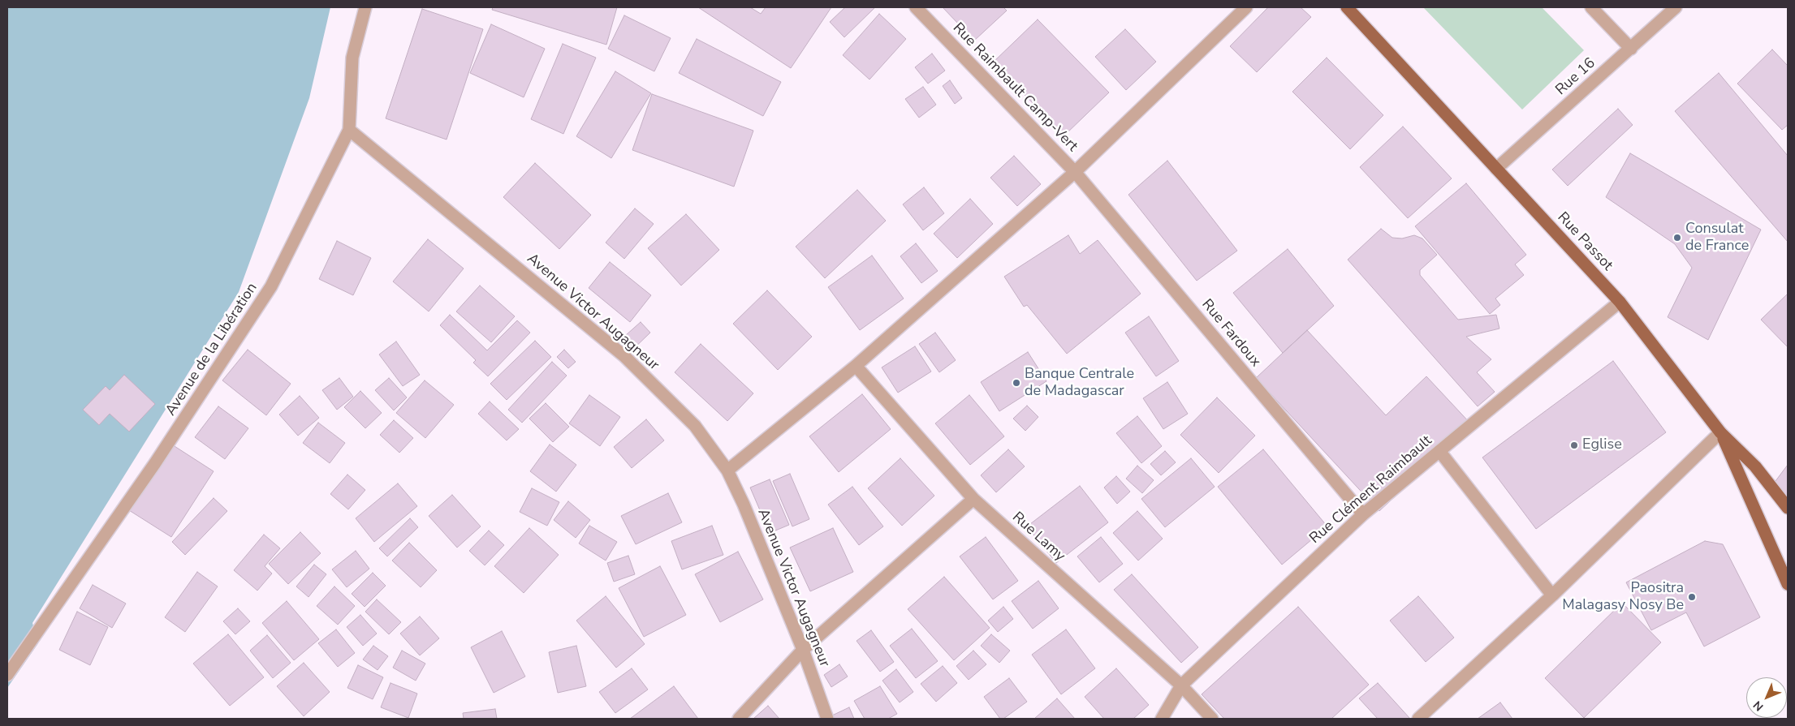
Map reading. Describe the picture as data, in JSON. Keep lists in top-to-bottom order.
{
  "streets": {
    "main road": ["Rue Passot"],
    "street": [
      "Rue 16",
      "Rue Raimbault Camp-Vert",
      "Avenue Victor Augagneur",
      "Rue Fardoux",
      "Avenue de la Libération",
      "Rue Clément Raimbault",
      "Rue Lamy"
    ]
  },
  "crossings": [
    ["Rue 16", "Rue Passot"],
    ["Rue Raimbault Camp-Vert", "Rue Fardoux"],
    ["Rue Passot", "Rue Clément Raimbault"],
    ["Avenue Victor Augagneur", "Avenue de la Libération"],
    ["Rue Fardoux", "Rue Clément Raimbault"],
    ["Rue Clément Raimbault", "Rue Lamy"]
  ],
  "places": [
    "Consulat de France",
    "Banque Centrale de Madagascar",
    "Eglise",
    "Paositra Malagasy Nosy Be"
  ],
  "north": "bottom left"
}
